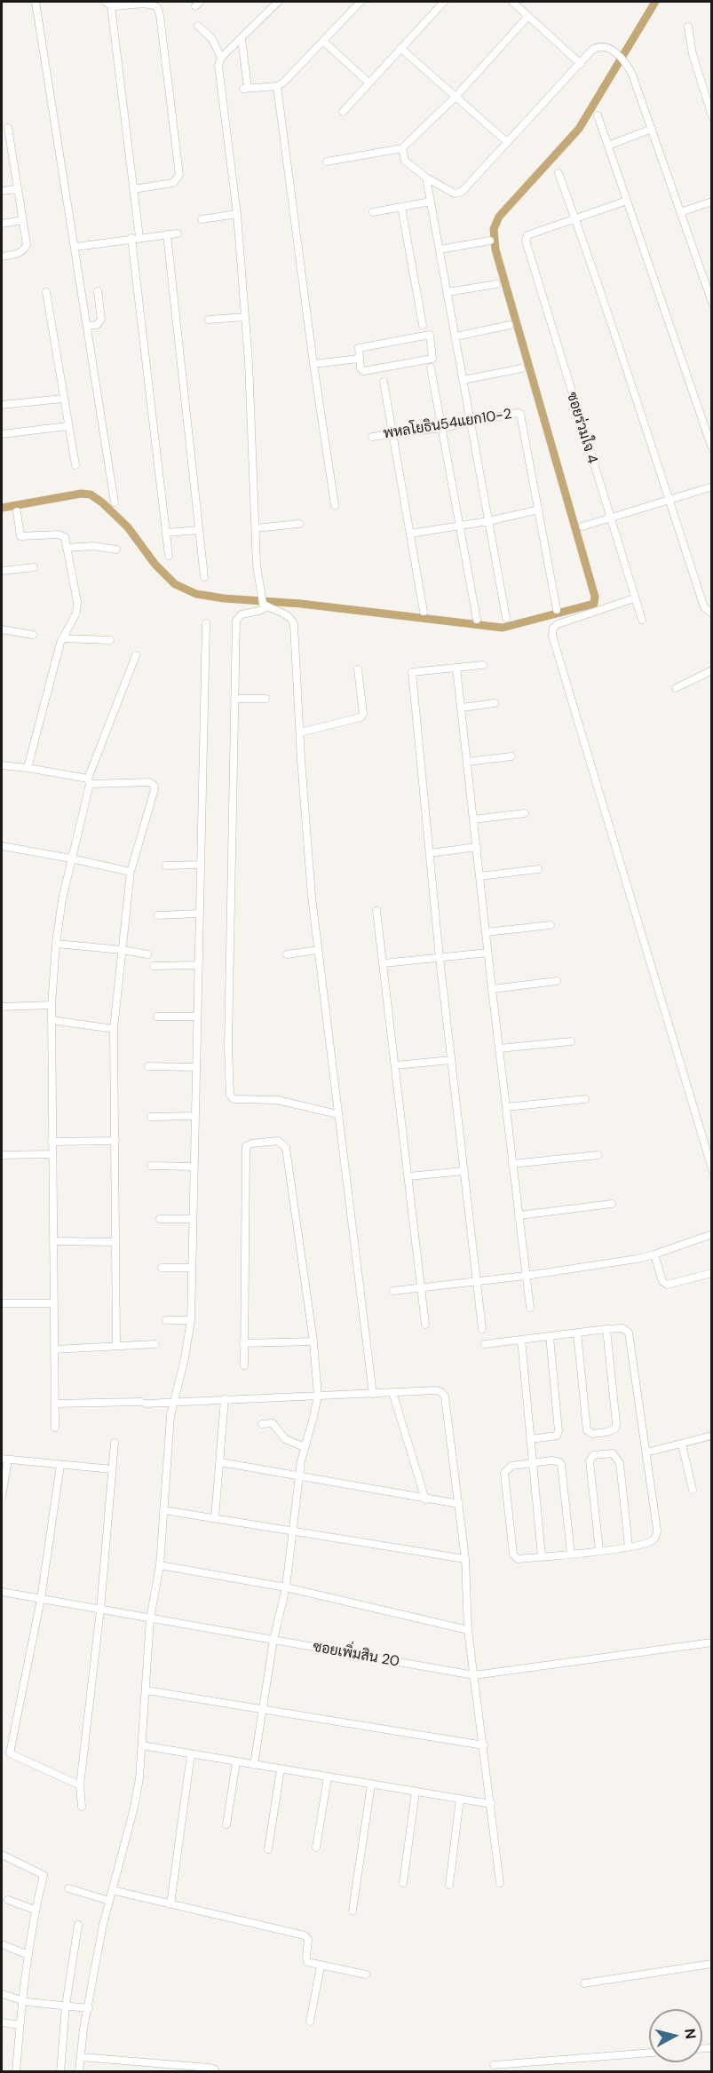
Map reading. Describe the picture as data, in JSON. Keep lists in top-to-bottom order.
{
  "streets": {
    "street": ["พหลโยธิน54แยก10-2", "ซอยร่วมใจ 4", "ซอยเพิ่มสิน 20"]
  },
  "north": "right"
}
